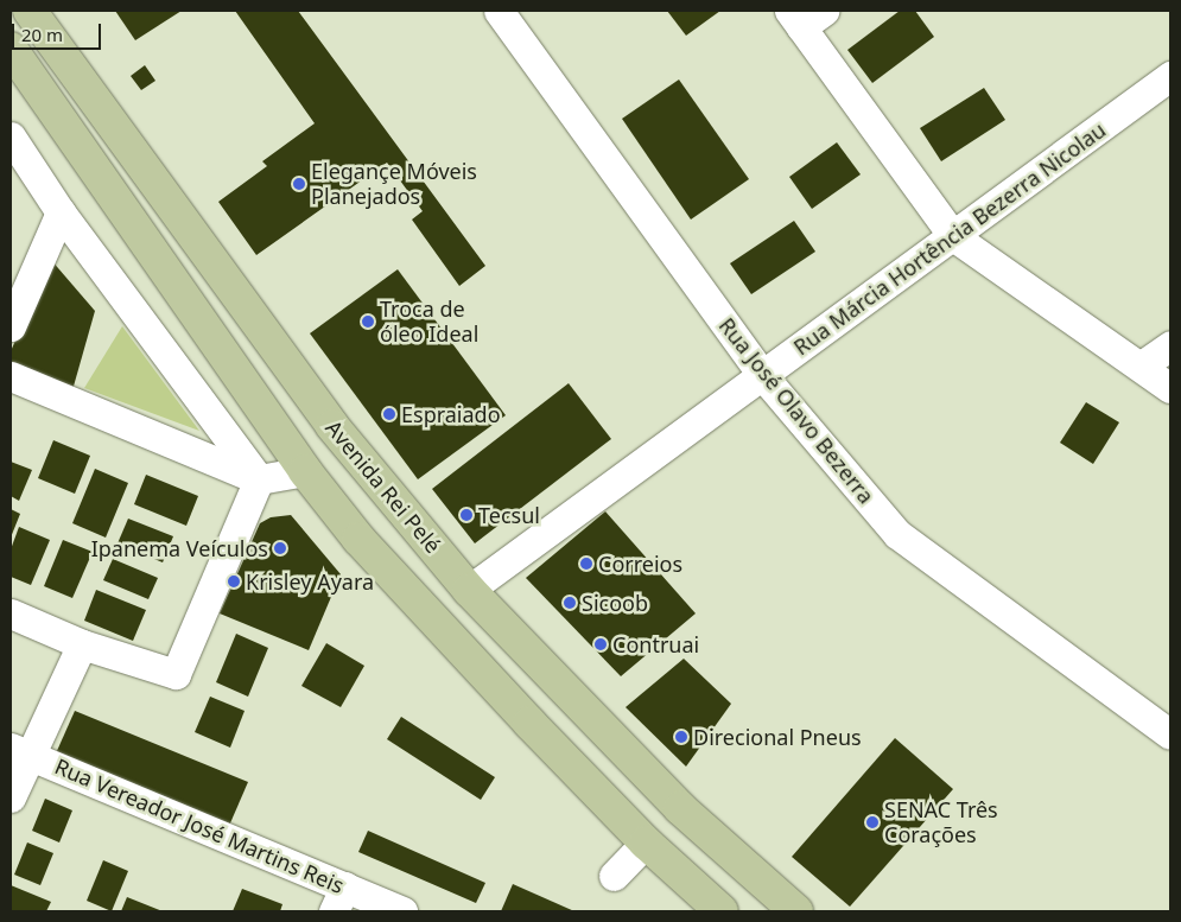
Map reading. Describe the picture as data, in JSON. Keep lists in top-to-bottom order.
{
  "streets": {
    "main road": ["Avenida Rei Pelé"],
    "street": ["Rua Márcia Hortência Bezerra Nicolau", "Rua José Olavo Bezerra", "Rua Vereador José Martins Reis"]
  },
  "crossings": [
    ["Rua Márcia Hortência Bezerra Nicolau", "Rua José Olavo Bezerra"],
    ["Rua Márcia Hortência Bezerra Nicolau", "Avenida Rei Pelé"]
  ],
  "places": [
    "Elegançe Móveis Planejados",
    "Troca de óleo Ideal",
    "Espraiado",
    "Tecsul",
    "Ipanema Veículos",
    "Correios",
    "Krisley Ayara",
    "Sicoob",
    "Contruai",
    "Direcional Pneus",
    "SENAC Três Corações"
  ],
  "scale_bar": "20 m"
}
